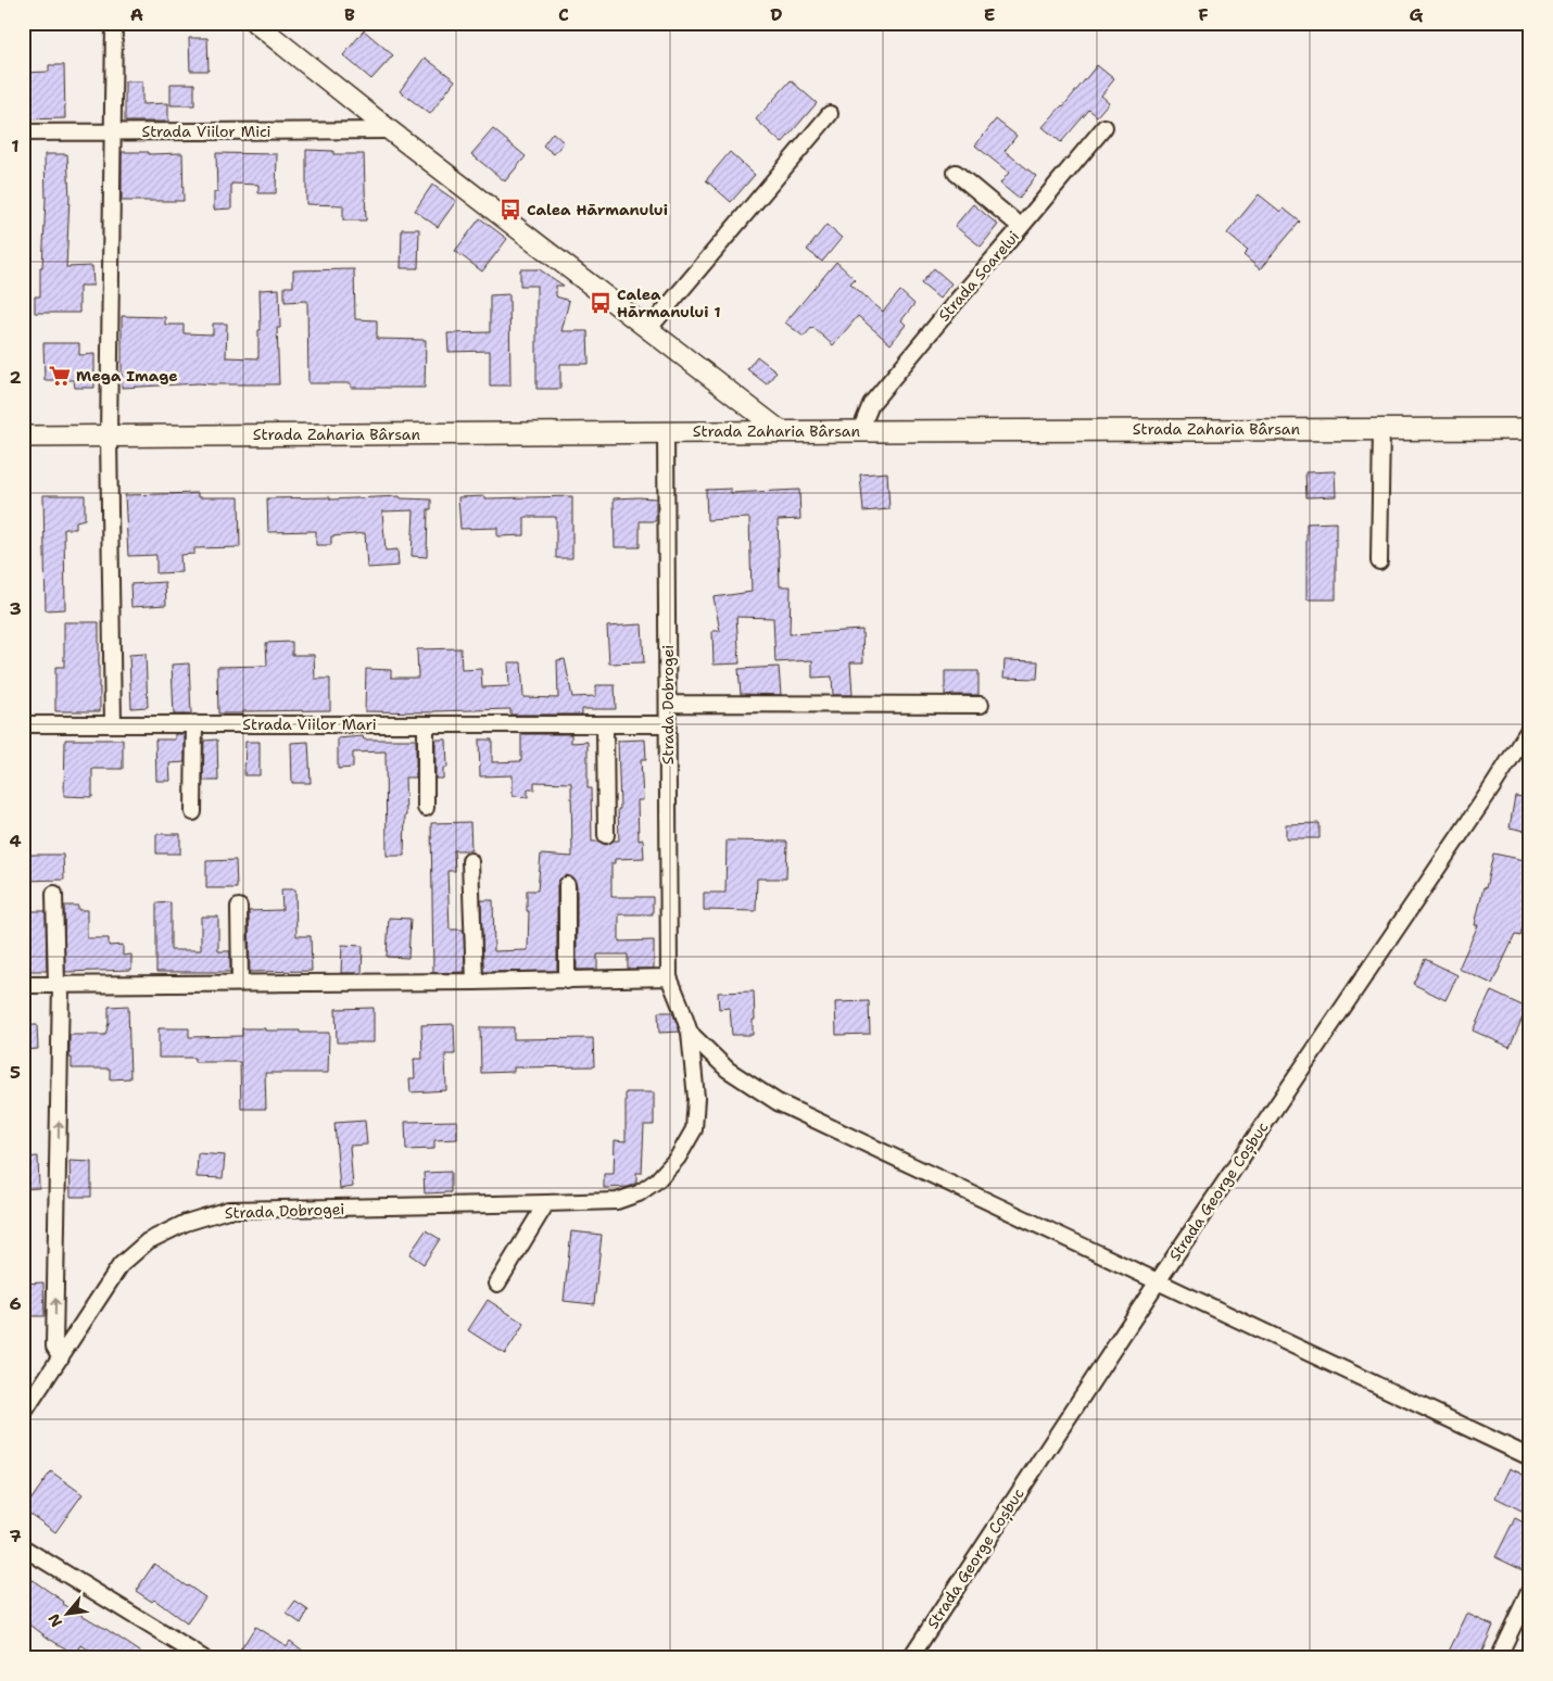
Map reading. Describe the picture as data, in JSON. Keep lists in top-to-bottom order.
{
  "streets": {
    "main road": ["Strada Zaharia Bârsan"],
    "street": [
      "Strada Viilor Mici",
      "Strada Soarelui",
      "Strada Dobrogei",
      "Strada Viilor Mari",
      "Strada George Coșbuc"
    ]
  },
  "crossings": [
    ["Strada Soarelui", "Strada Zaharia Bârsan"],
    ["Strada Zaharia Bârsan", "Strada Dobrogei"],
    ["Strada Dobrogei", "Strada Viilor Mari"]
  ],
  "places": {
    "bus stop": ["Calea Hărmanului", "Calea Hărmanului 1"],
    "supermarket": ["Mega Image"]
  },
  "north": "bottom left",
  "grid": {
    "columns": [
      "A",
      "B",
      "C",
      "D",
      "E",
      "F",
      "G"
    ],
    "rows": [
      "1",
      "2",
      "3",
      "4",
      "5",
      "6",
      "7"
    ]
  }
}
